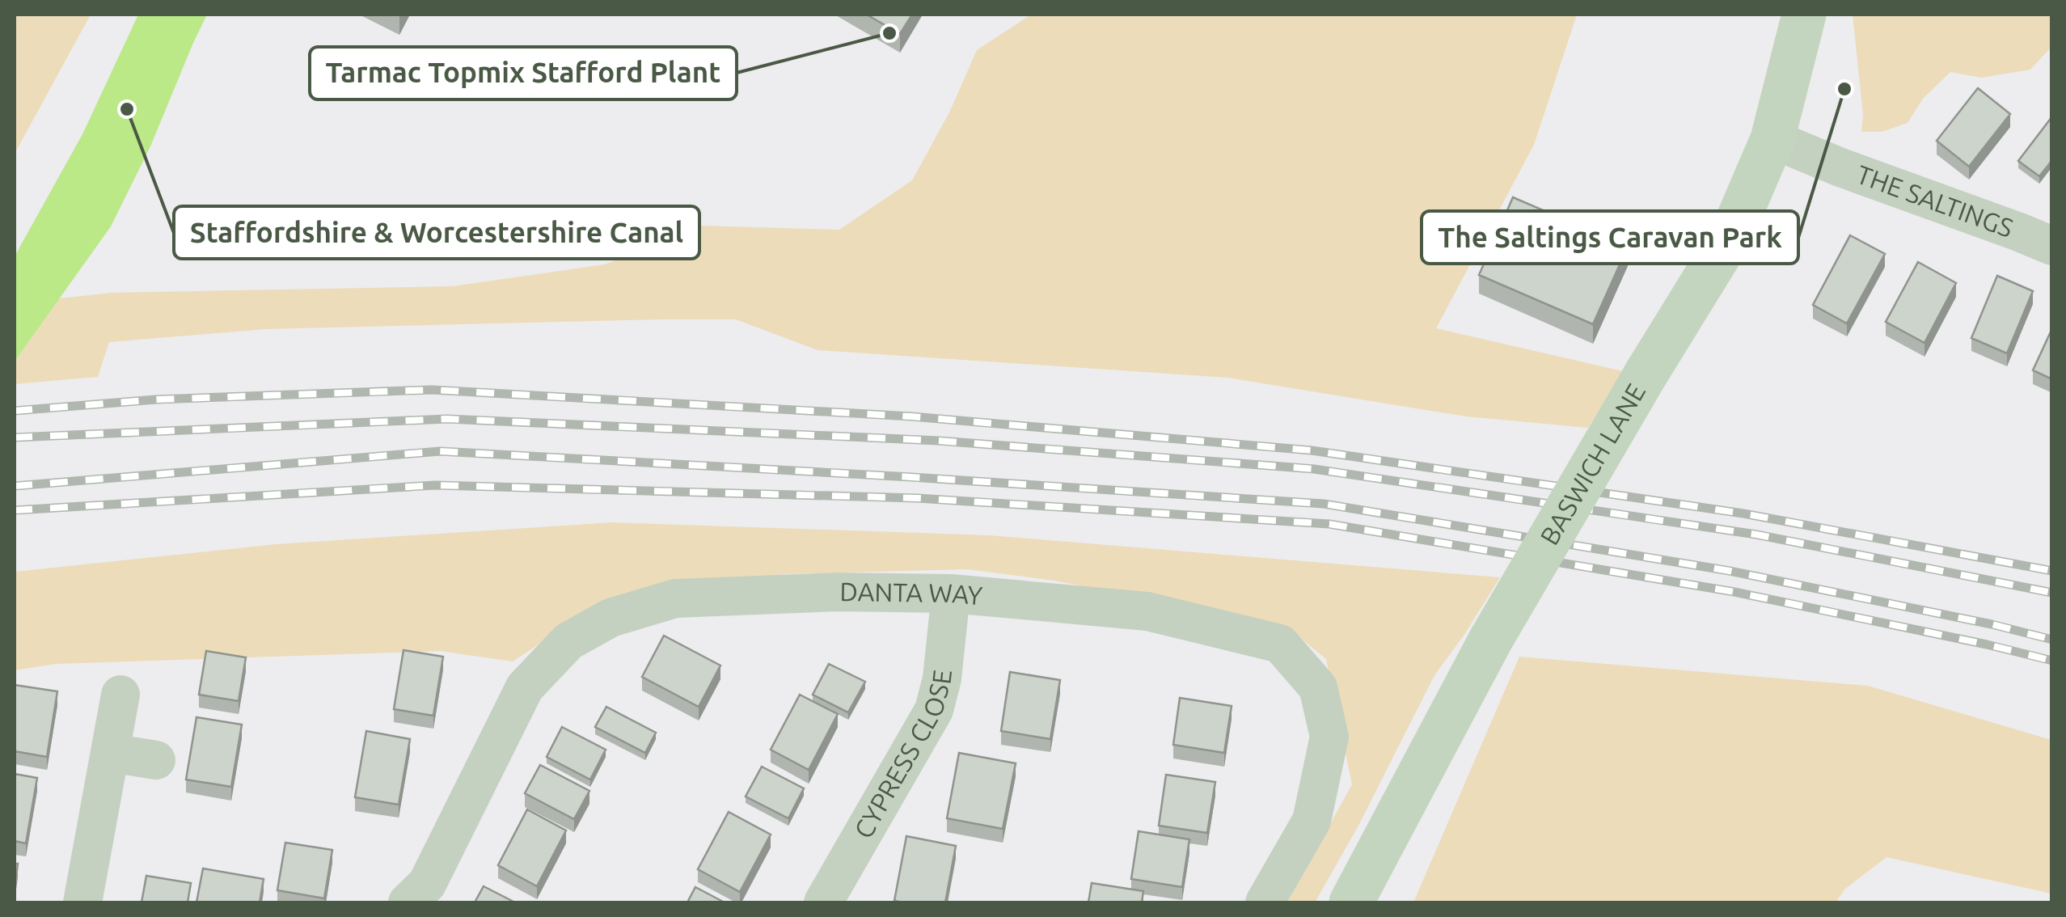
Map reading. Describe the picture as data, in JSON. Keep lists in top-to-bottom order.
{
  "streets": {
    "street": [
      "THE SALTINGS",
      "BASWICH LANE",
      "DANTA WAY",
      "CYPRESS CLOSE"
    ]
  },
  "crossings": [
    ["THE SALTINGS", "BASWICH LANE"],
    ["DANTA WAY", "CYPRESS CLOSE"]
  ],
  "places": ["Tarmac Topmix Stafford Plant", "The Saltings Caravan Park", "Staffordshire & Worcestershire Canal"]
}
